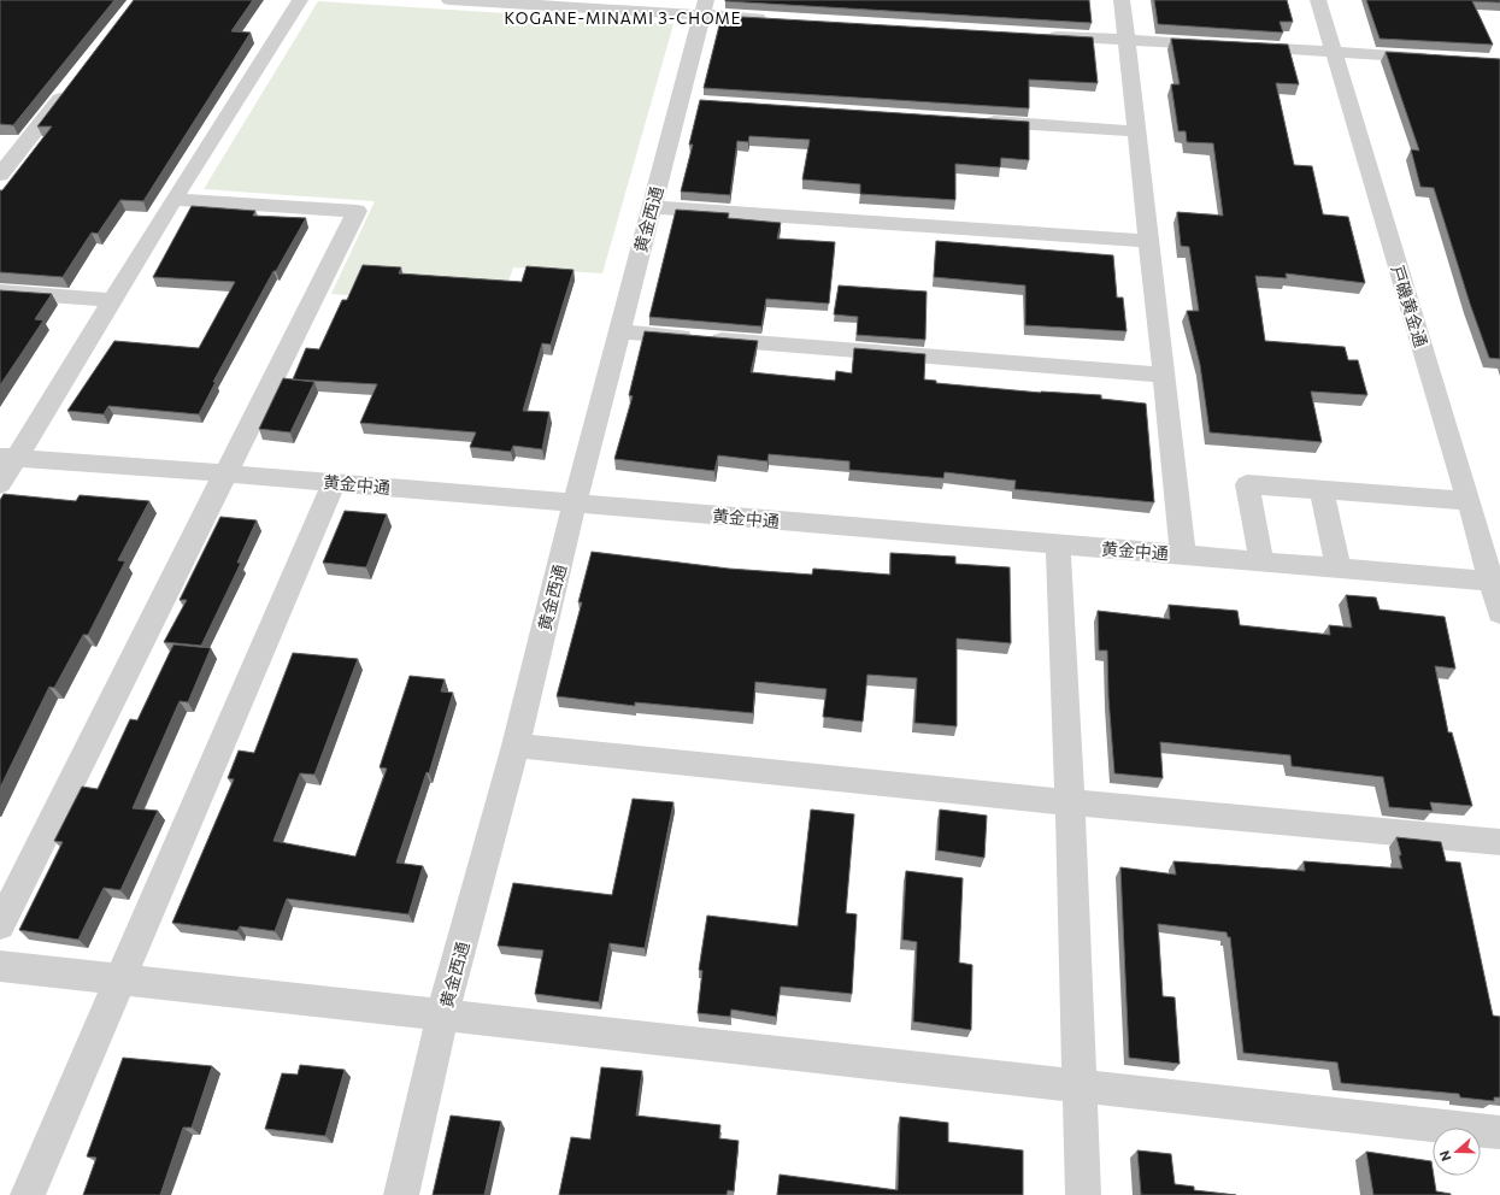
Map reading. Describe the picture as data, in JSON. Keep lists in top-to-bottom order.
{
  "streets": {
    "street": ["黄金西通", "戸磯黄金通", "黄金中通"]
  },
  "crossings": [
    ["黄金西通", "黄金中通"],
    ["戸磯黄金通", "黄金中通"]
  ],
  "districts": ["KOGANE-MINAMI 3-CHOME"],
  "north": "left"
}
